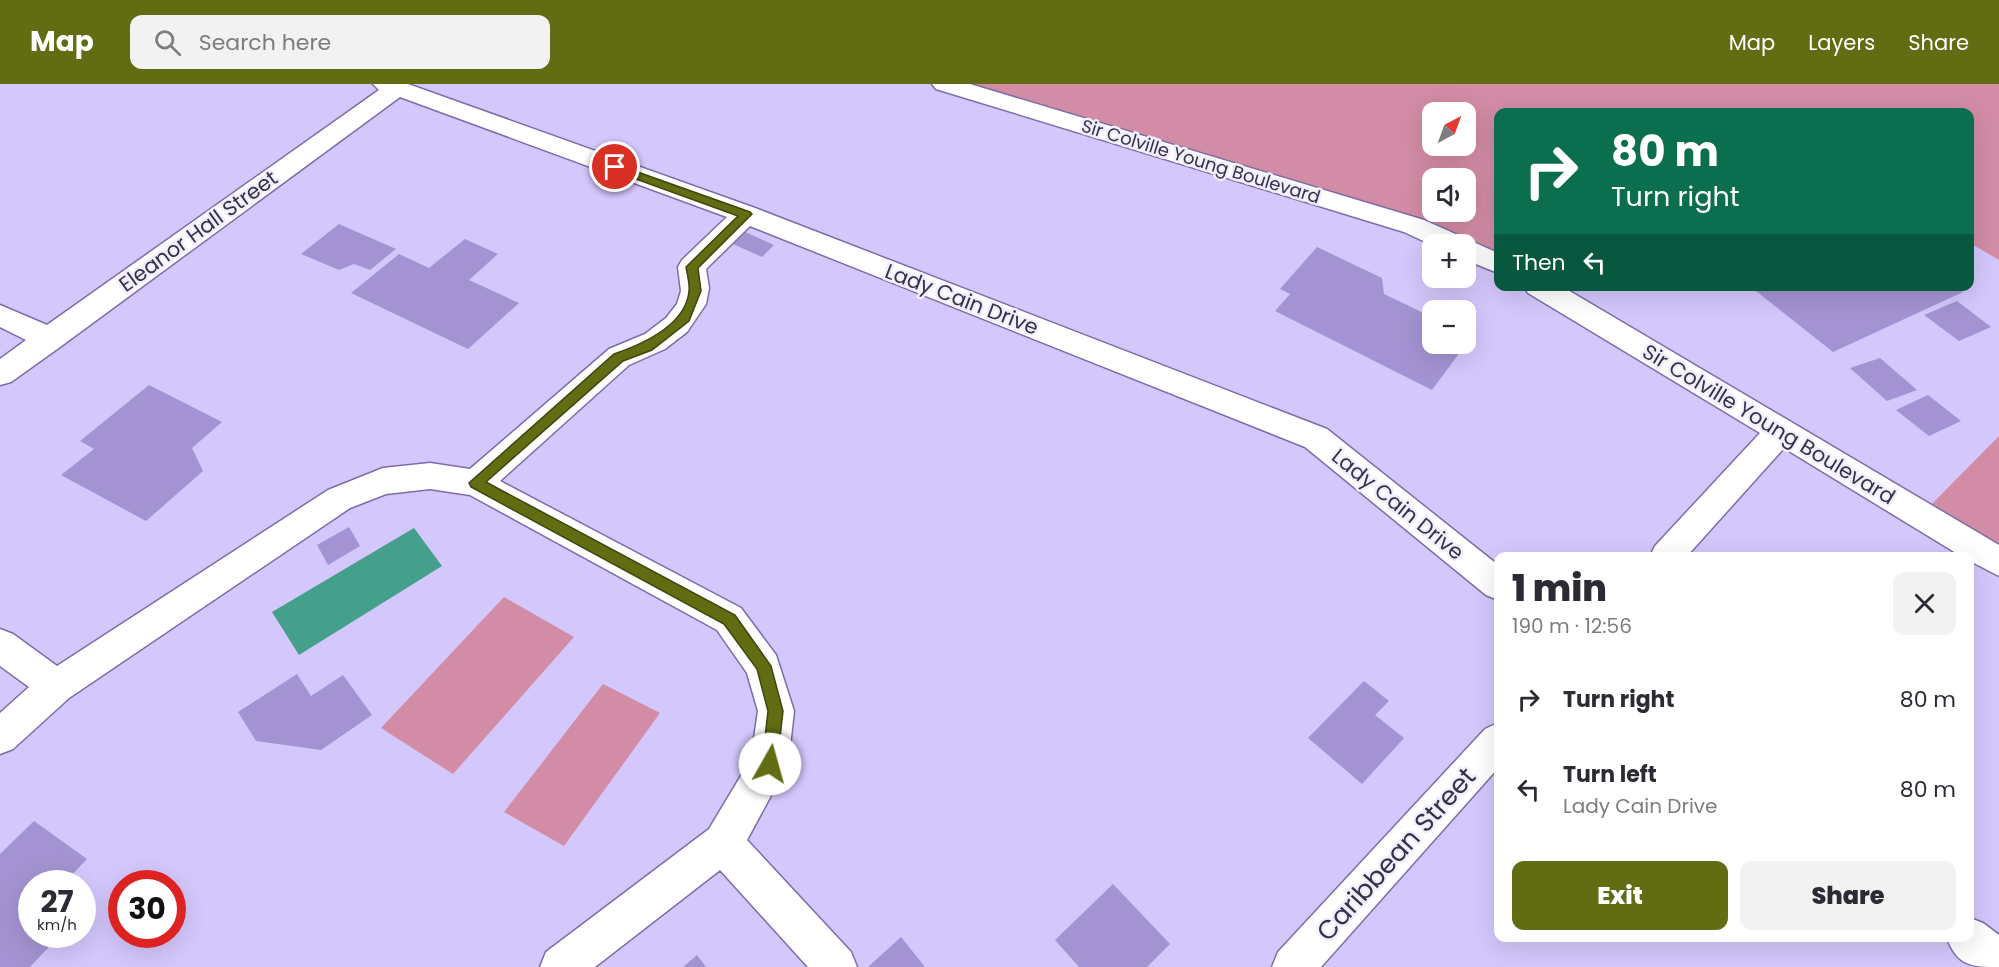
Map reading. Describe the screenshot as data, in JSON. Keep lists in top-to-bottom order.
{
  "streets": {
    "street": [
      "Sir Colville Young Boulevard",
      "Eleanor Hall Street",
      "Lady Cain Drive",
      "Caribbean Street"
    ]
  },
  "crossings": [
    ["Eleanor Hall Street", "Lady Cain Drive"]
  ],
  "north": "top right",
  "page": {
    "header": "Map",
    "search": "Search here",
    "nav": ["Map", "Layers", "Share"],
    "map_buttons": ["+", "−"],
    "turn": ["80 m", "Turn right"],
    "then": "Then",
    "heading": ["1 min", "190 m · 12:56"],
    "list": [
      {
        "name": "Turn right",
        "value": "80 m"
      },
      {
        "name": "Turn left",
        "note": "Lady Cain Drive",
        "value": "80 m"
      }
    ],
    "buttons": ["Exit", "Share"],
    "speed": "27 km/h",
    "limit": "30"
  }
}
